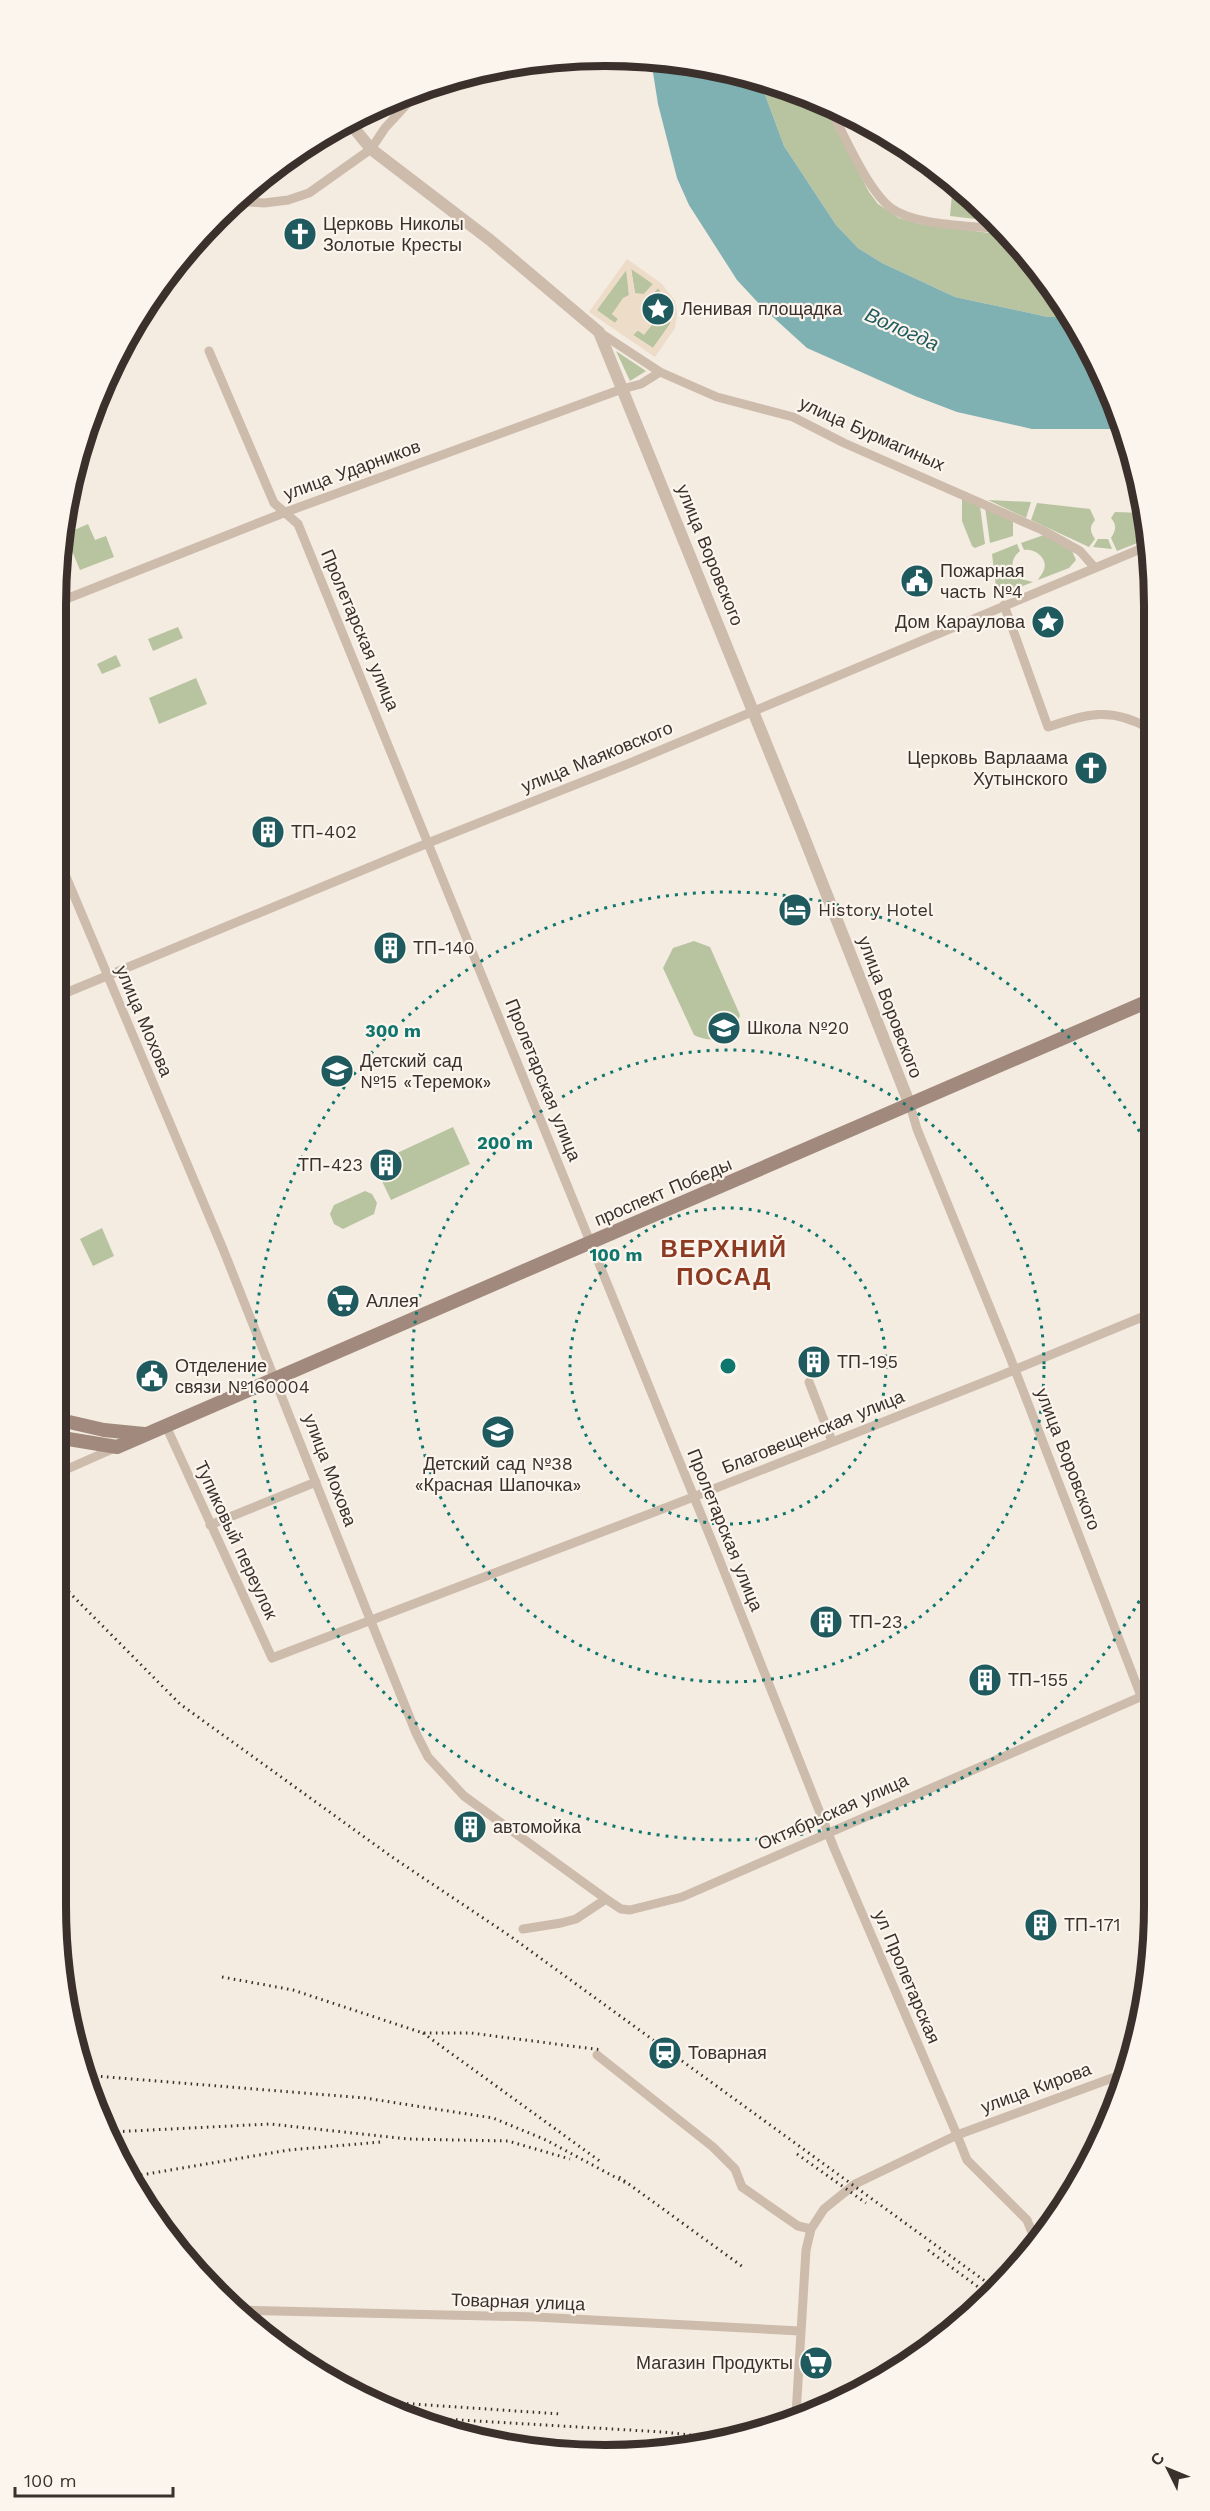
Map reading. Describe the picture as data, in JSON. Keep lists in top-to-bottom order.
{
  "streets": {
    "main road": ["проспект Победы"],
    "street": [
      "улица Бурмагиных",
      "улица Ударников",
      "улица Воровского",
      "Пролетарская улица",
      "улица Маяковского",
      "улица Мохова",
      "Благовещенская улица",
      "Тупиковый переулок",
      "Октябрьская улица",
      "ул Пролетарская",
      "улица Кирова",
      "Товарная улица"
    ]
  },
  "crossings": [
    ["улица Бурмагиных", "улица Ударников"],
    ["улица Бурмагиных", "улица Воровского"],
    ["улица Бурмагиных", "улица Маяковского"],
    ["улица Ударников", "улица Воровского"],
    ["улица Ударников", "Пролетарская улица"],
    ["улица Воровского", "улица Маяковского"],
    ["улица Воровского", "проспект Победы"],
    ["улица Воровского", "Благовещенская улица"],
    ["улица Воровского", "Октябрьская улица"],
    ["Пролетарская улица", "улица Маяковского"],
    ["Пролетарская улица", "проспект Победы"],
    ["Пролетарская улица", "Благовещенская улица"],
    ["Пролетарская улица", "Октябрьская улица"],
    ["Пролетарская улица", "ул Пролетарская"],
    ["улица Маяковского", "улица Мохова"],
    ["улица Мохова", "проспект Победы"],
    ["улица Мохова", "Благовещенская улица"],
    ["улица Мохова", "Октябрьская улица"],
    ["проспект Победы", "Тупиковый переулок"],
    ["Благовещенская улица", "Тупиковый переулок"],
    ["Октябрьская улица", "ул Пролетарская"],
    ["ул Пролетарская", "улица Кирова"]
  ],
  "districts": ["ВЕРХНИЙ ПОСАД"],
  "water": ["Вологда"],
  "places": {
    "church": ["Церковь Николы Золотые Кресты", "Церковь Варлаама Хутынского"],
    "place": ["Ленивая площадка", "Дом Караулова"],
    "public building": ["Пожарная часть №4", "Отделение связи №160004"],
    "building": [
      "ТП-402",
      "ТП-140",
      "ТП-423",
      "ТП-195",
      "ТП-23",
      "ТП-155",
      "автомойка",
      "ТП-171"
    ],
    "hotel": ["History Hotel"],
    "school or university": ["Школа №20", "Детский сад №15 «Теремок»", "Детский сад №38 «Красная Шапочка»"],
    "supermarket": ["Аллея", "Магазин Продукты"],
    "station": ["Товарная"]
  },
  "scale_bar": "100 m",
  "north": "top left",
  "rings": ["300 m", "200 m", "100 m"]
}
